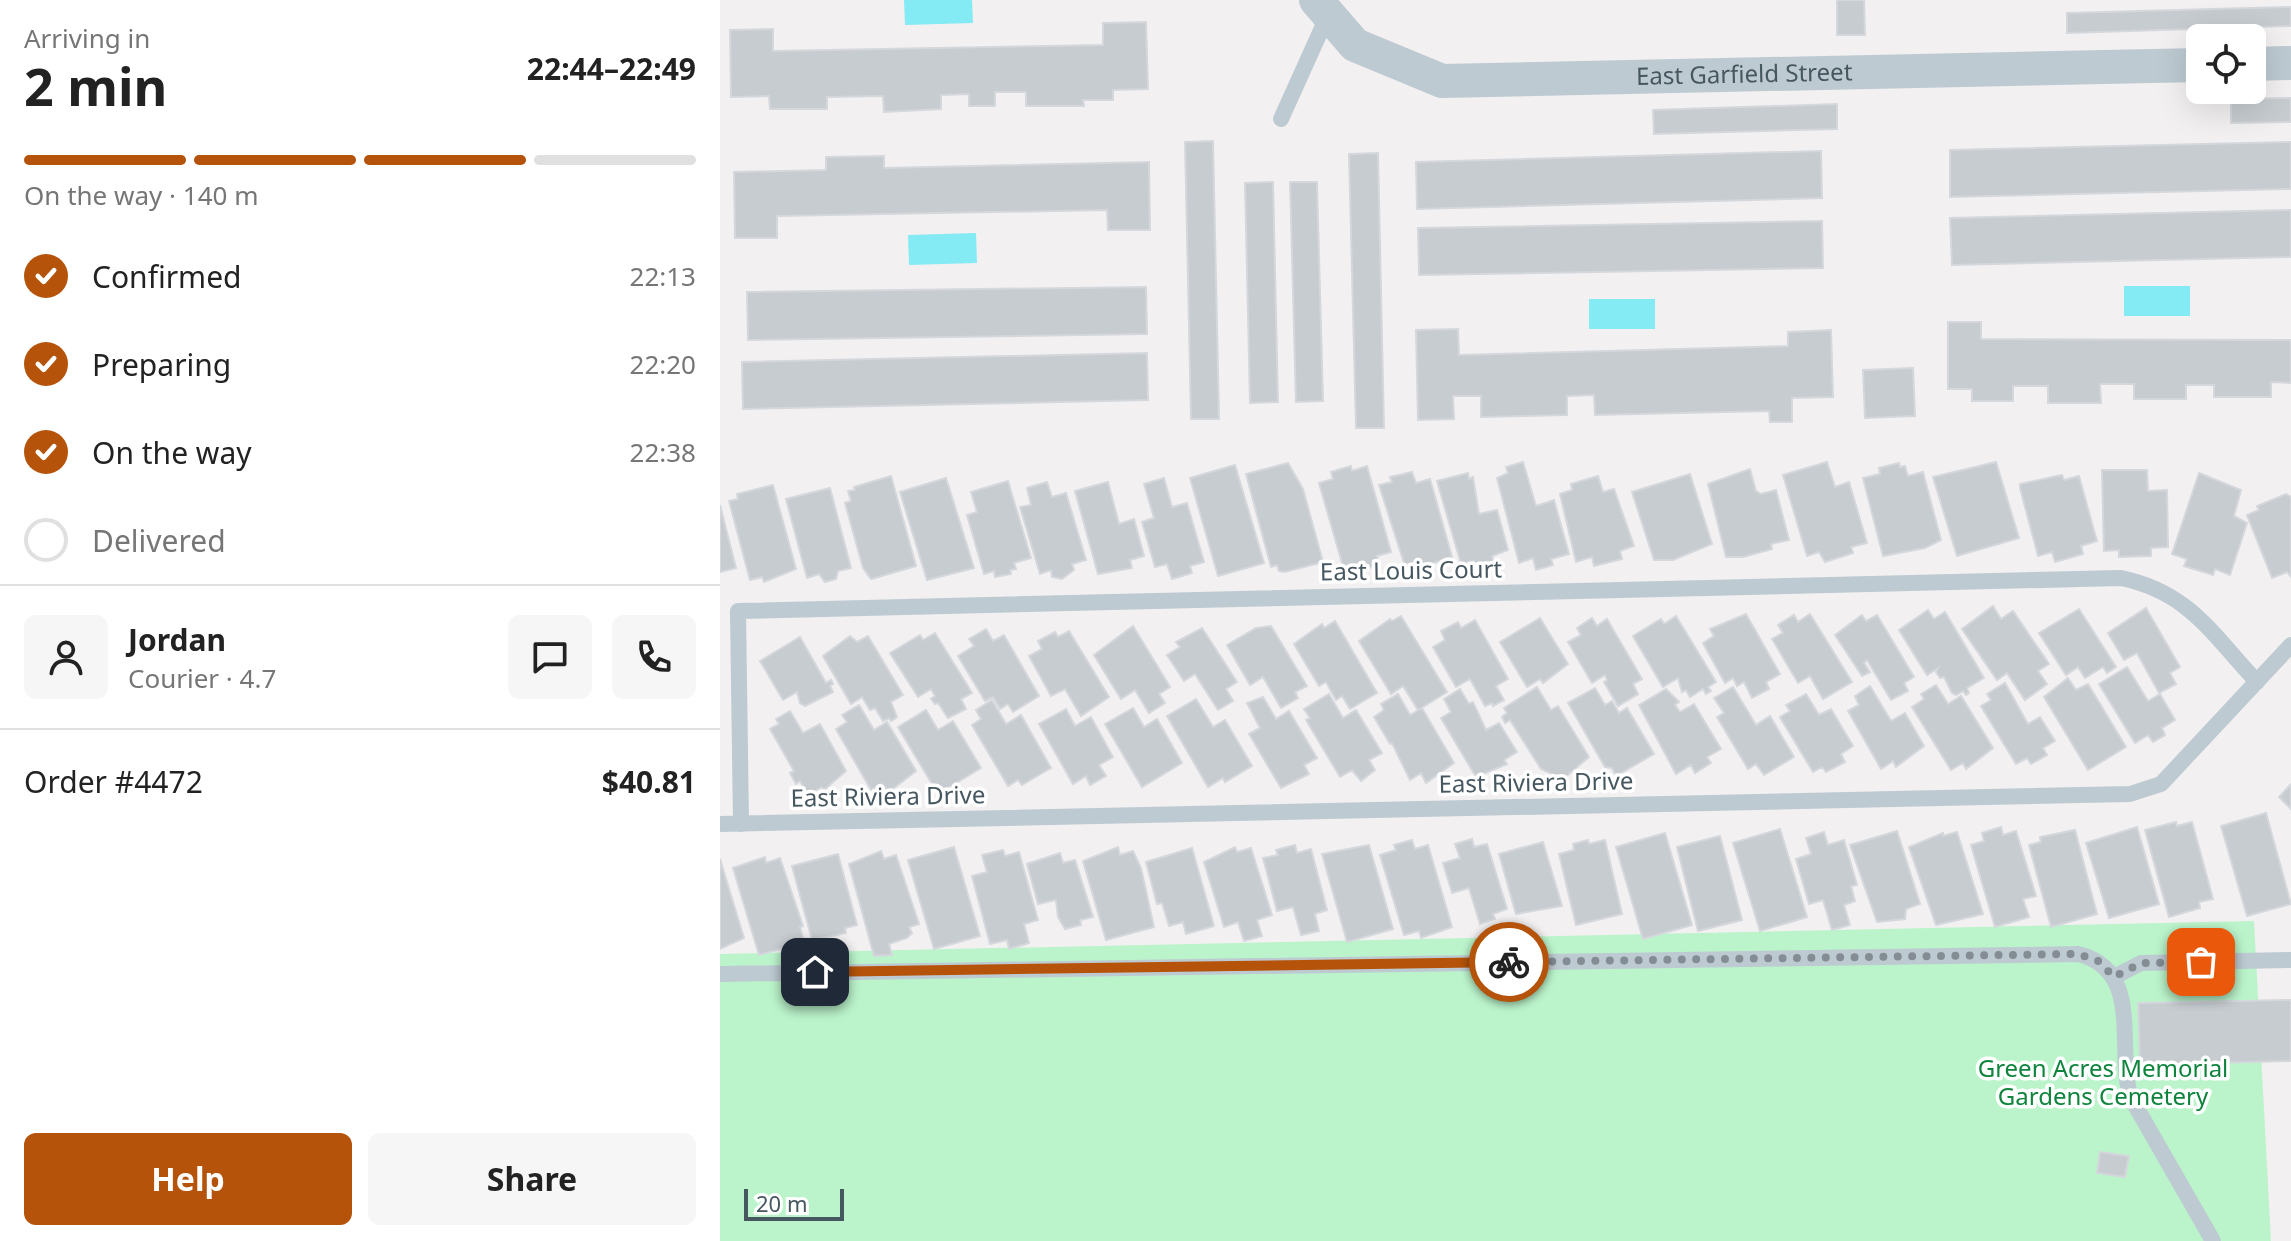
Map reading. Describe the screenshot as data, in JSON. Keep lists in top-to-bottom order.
{
  "streets": {
    "street": ["East Garfield Street"],
    "lane": ["East Louis Court", "East Riviera Drive"]
  },
  "crossings": [
    ["East Louis Court", "East Riviera Drive"]
  ],
  "parks": ["Green Acres Memorial Gardens Cemetery"],
  "scale_bar": "20 m",
  "page": {
    "heading": ["2 min", "Arriving in", "22:44–22:49"],
    "panel": [
      "Jordan",
      "Courier · 4.7",
      "Order #4472",
      "$40.81"
    ],
    "bar": "On the way · 140 m",
    "list": [
      ["Confirmed", "22:13"],
      ["Preparing", "22:20"],
      ["On the way", "22:38"],
      "Delivered"
    ],
    "buttons": ["Help", "Share"],
    "scale": "20 m"
  }
}
